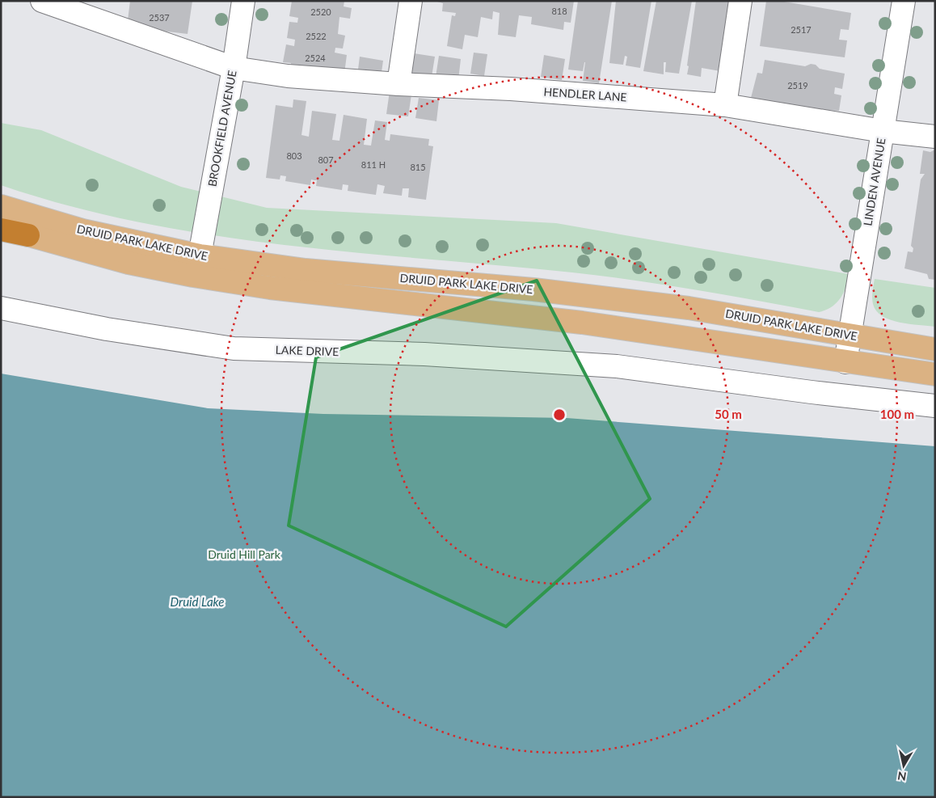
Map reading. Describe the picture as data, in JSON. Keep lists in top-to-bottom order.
{
  "streets": {
    "main road": ["DRUID PARK LAKE DRIVE"],
    "street": [
      "HENDLER LANE",
      "BROOKFIELD AVENUE",
      "LINDEN AVENUE",
      "LAKE DRIVE"
    ]
  },
  "crossings": [
    ["HENDLER LANE", "BROOKFIELD AVENUE"],
    ["HENDLER LANE", "LINDEN AVENUE"],
    ["BROOKFIELD AVENUE", "DRUID PARK LAKE DRIVE"],
    ["LINDEN AVENUE", "DRUID PARK LAKE DRIVE"]
  ],
  "water": ["Druid Lake"],
  "parks": ["Druid Hill Park"],
  "house_numbers": [
    "818",
    "2520",
    "2537",
    "2517",
    "2522",
    "2524",
    "2519",
    "803",
    "807",
    "811 H",
    "815"
  ],
  "north": "bottom",
  "rings": ["50 m", "100 m"]
}
